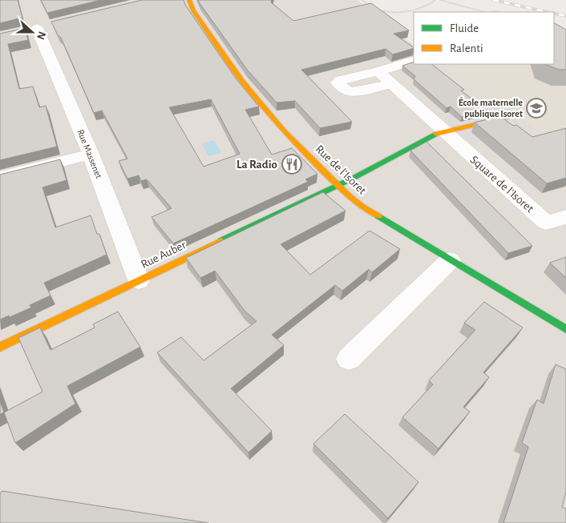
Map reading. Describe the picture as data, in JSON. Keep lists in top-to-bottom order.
{
  "streets": {
    "street": [
      "Rue Massenet",
      "Rue de l'Isoret",
      "Square de l'Isoret",
      "Rue Auber"
    ]
  },
  "crossings": [
    ["Rue Massenet", "Rue Auber"],
    ["Rue de l'Isoret", "Rue Auber"]
  ],
  "places": {
    "school or university": ["École maternelle publique Isoret"],
    "restaurant": ["La Radio"]
  },
  "legend": ["Fluide", "Ralenti"],
  "north": "right"
}
